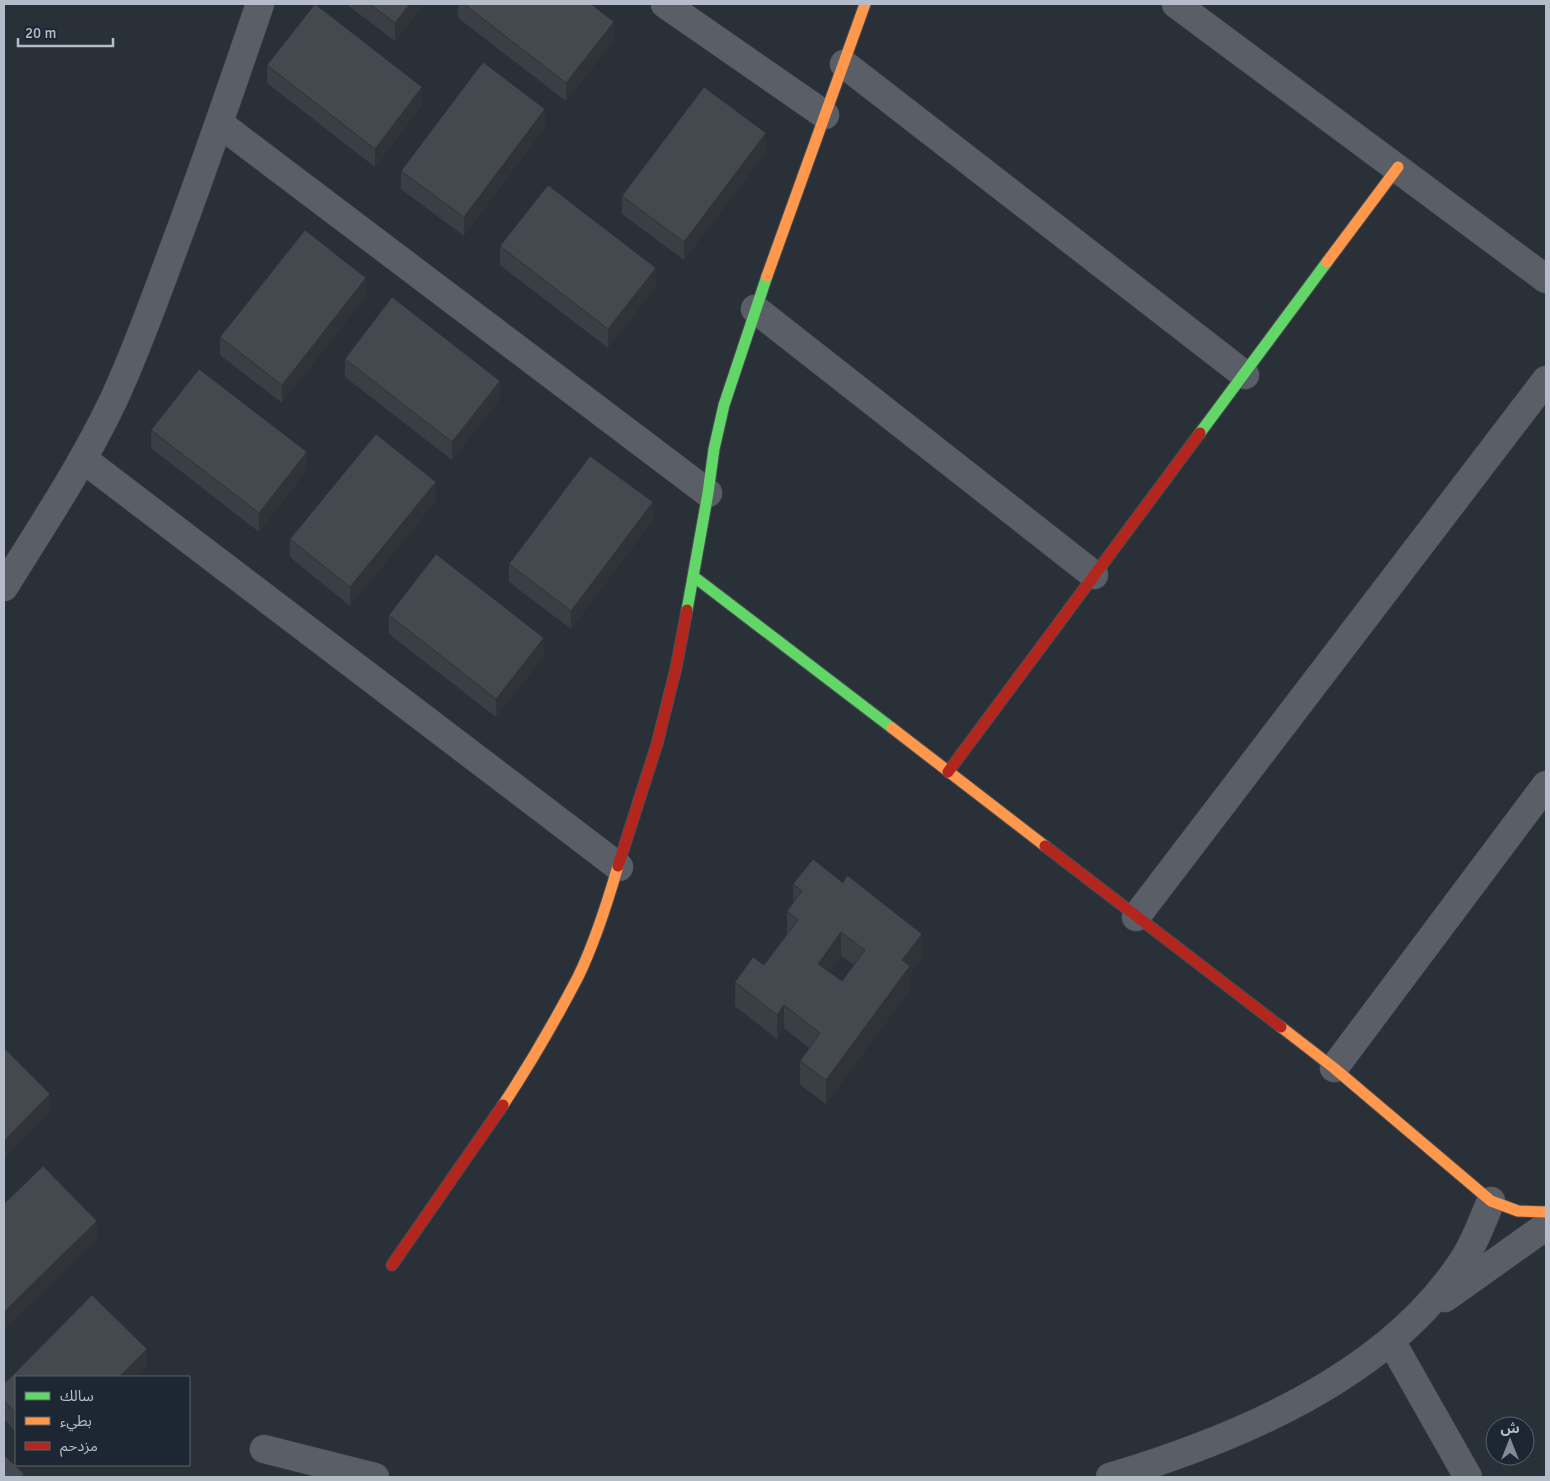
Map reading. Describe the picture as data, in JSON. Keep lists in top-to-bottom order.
{
  "legend": ["سالك", "بطيء", "مزدحم"],
  "scale_bar": "20 m",
  "north": "top"
}
